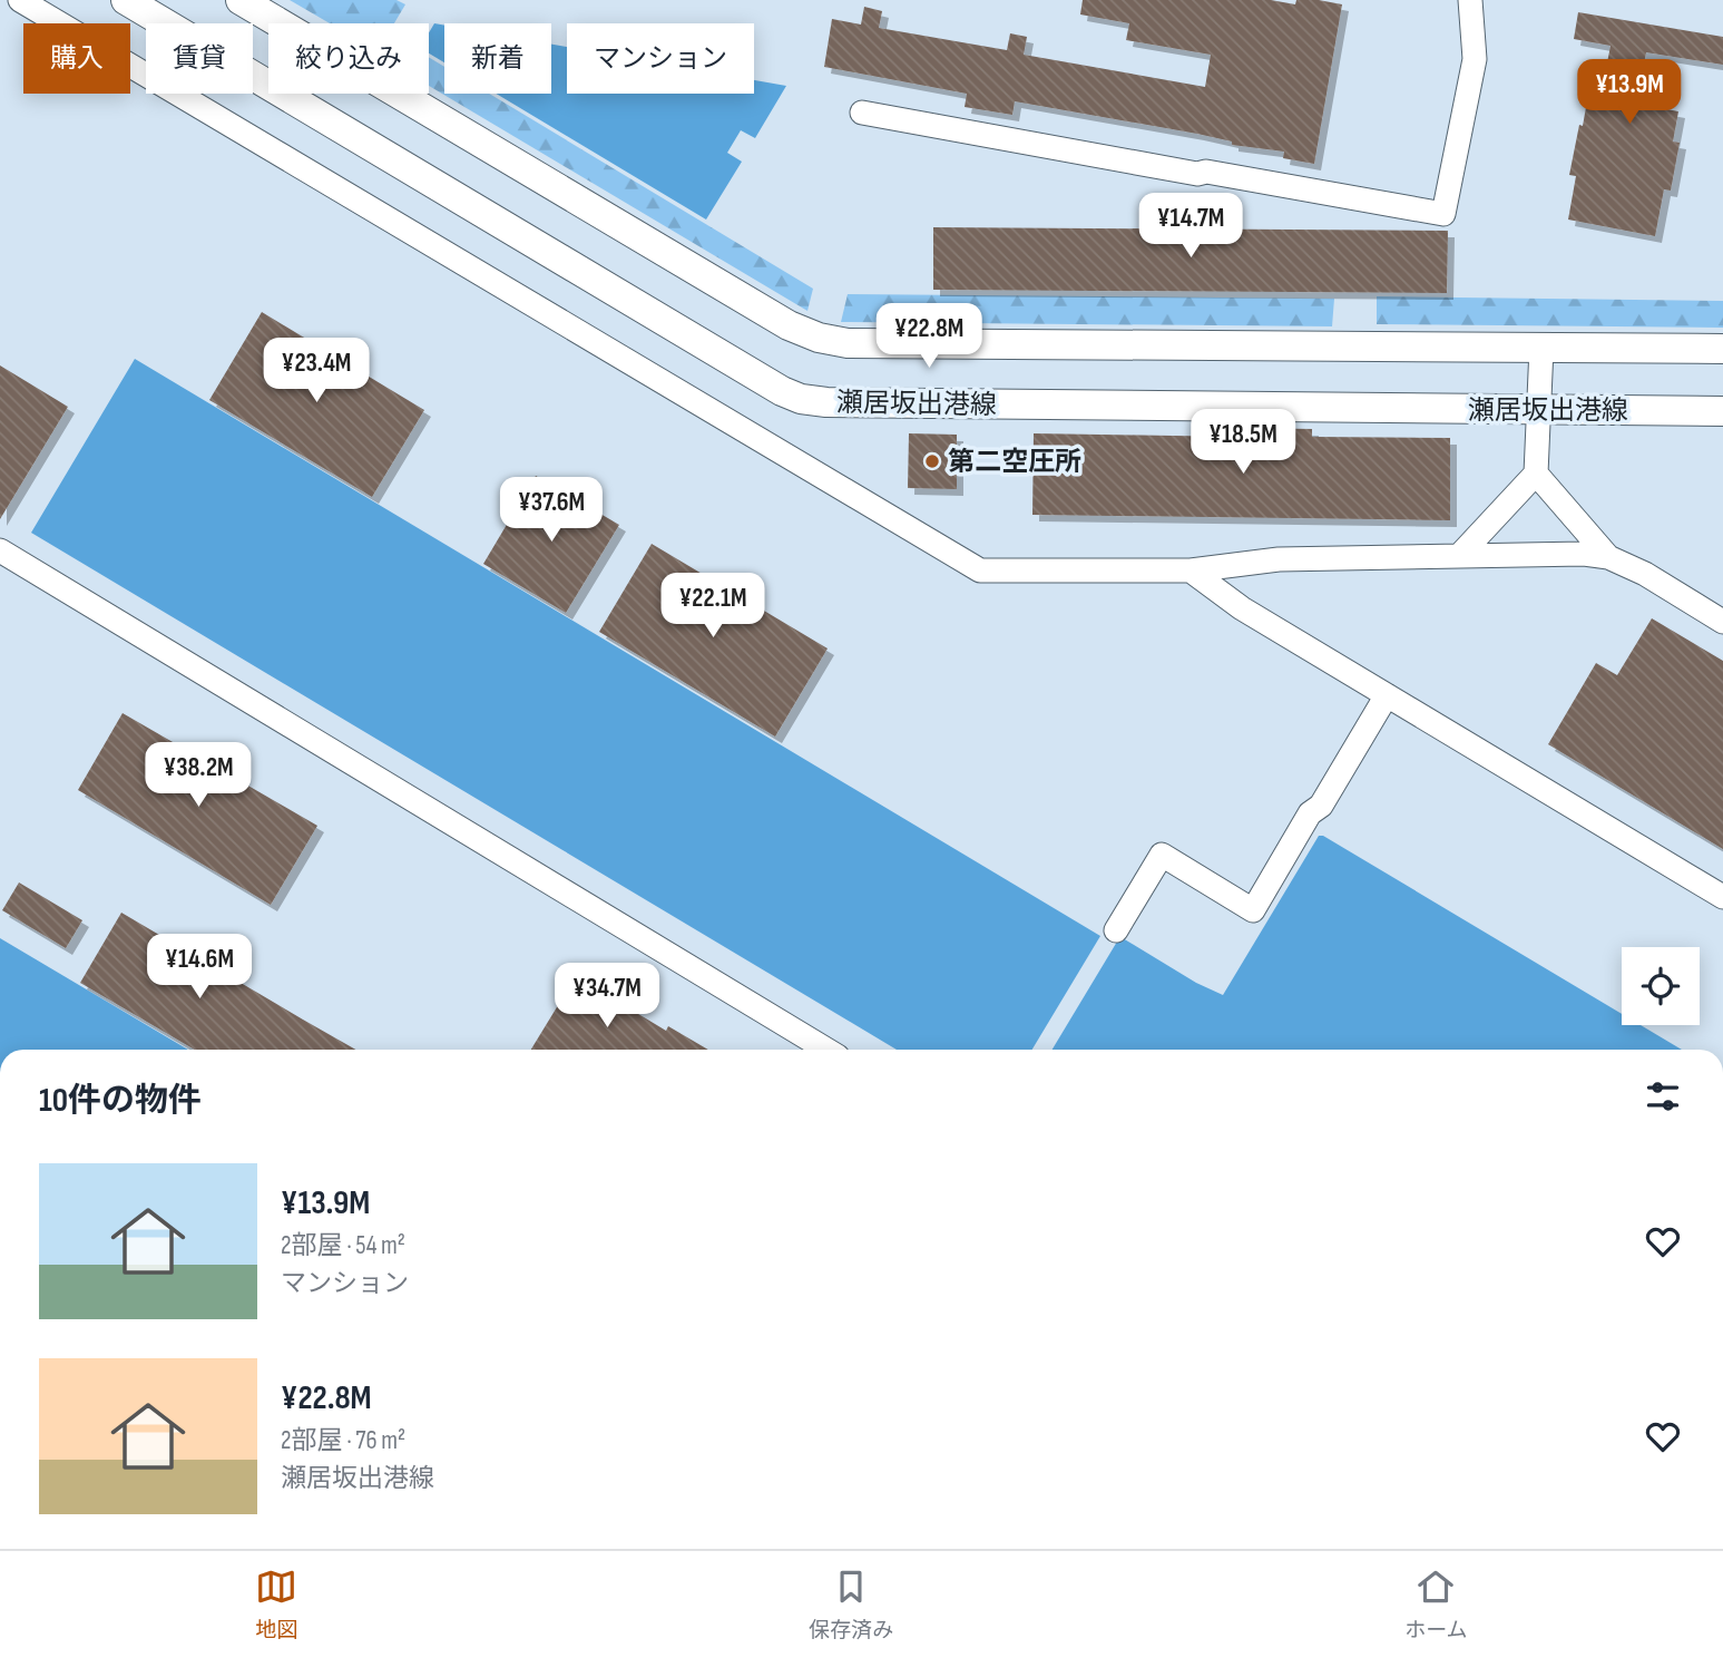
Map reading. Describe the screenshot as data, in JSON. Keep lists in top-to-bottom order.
{
  "streets": {
    "main road": ["瀬居坂出港線"]
  },
  "places": ["第二空圧所"],
  "page": {
    "chip": [
      "購入",
      "賃貸",
      "絞り込み",
      "新着",
      "マンション"
    ],
    "price": [
      "¥13.9M",
      "¥14.7M",
      "¥22.8M",
      "¥23.4M",
      "¥18.5M",
      "¥37.6M",
      "¥22.1M",
      "¥38.2M",
      "¥14.6M",
      "¥34.7M"
    ],
    "heading": "10件の物件",
    "list": [
      {
        "name": "¥13.9M",
        "note": "2部屋 · 54 m² · マンション"
      },
      {
        "name": "¥22.8M",
        "note": "2部屋 · 76 m² · 瀬居坂出港線"
      }
    ],
    "tabs": ["地図", "保存済み", "ホーム"]
  }
}
